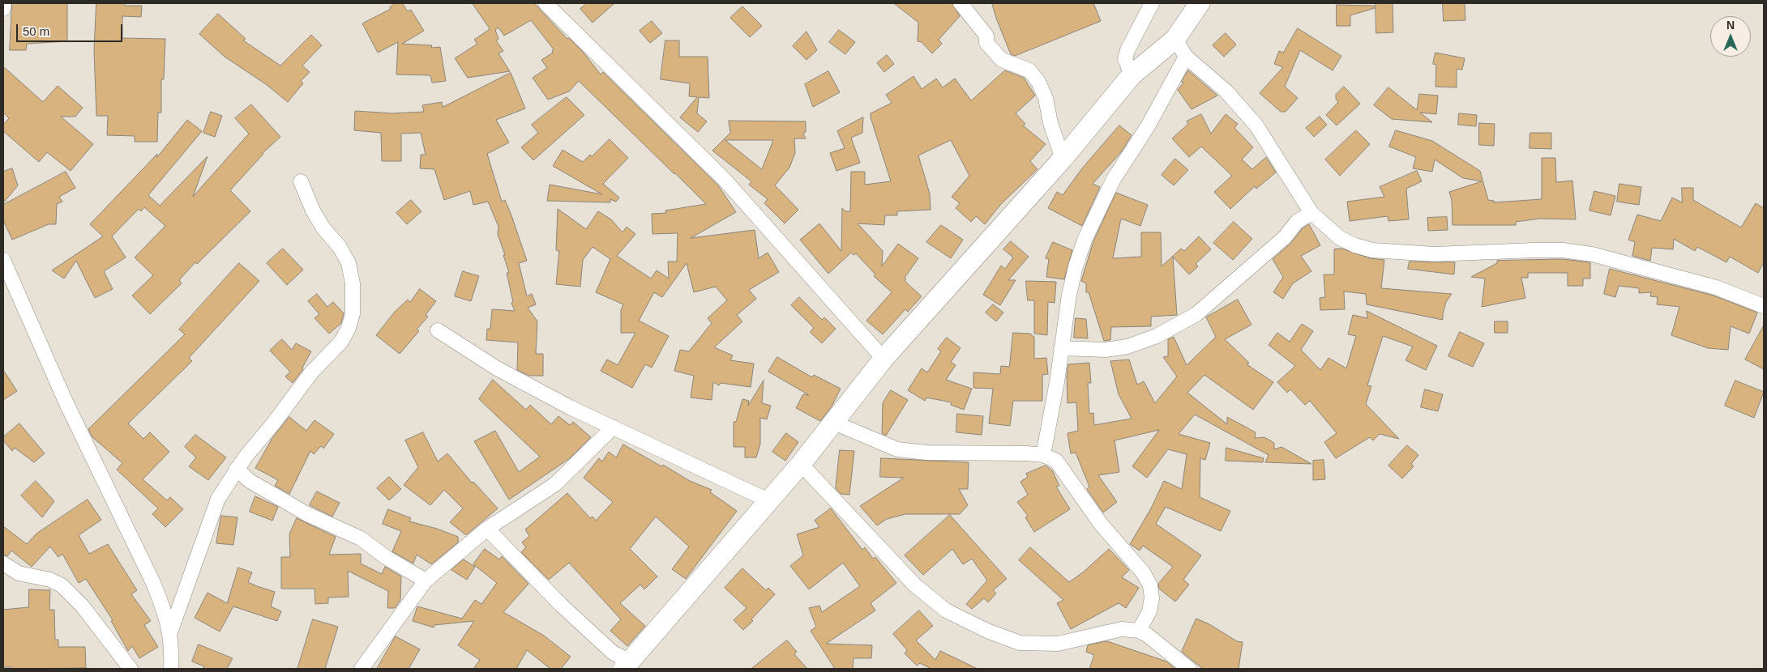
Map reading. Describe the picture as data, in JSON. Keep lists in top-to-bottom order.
{
  "scale_bar": "50 m",
  "north": "top"
}
